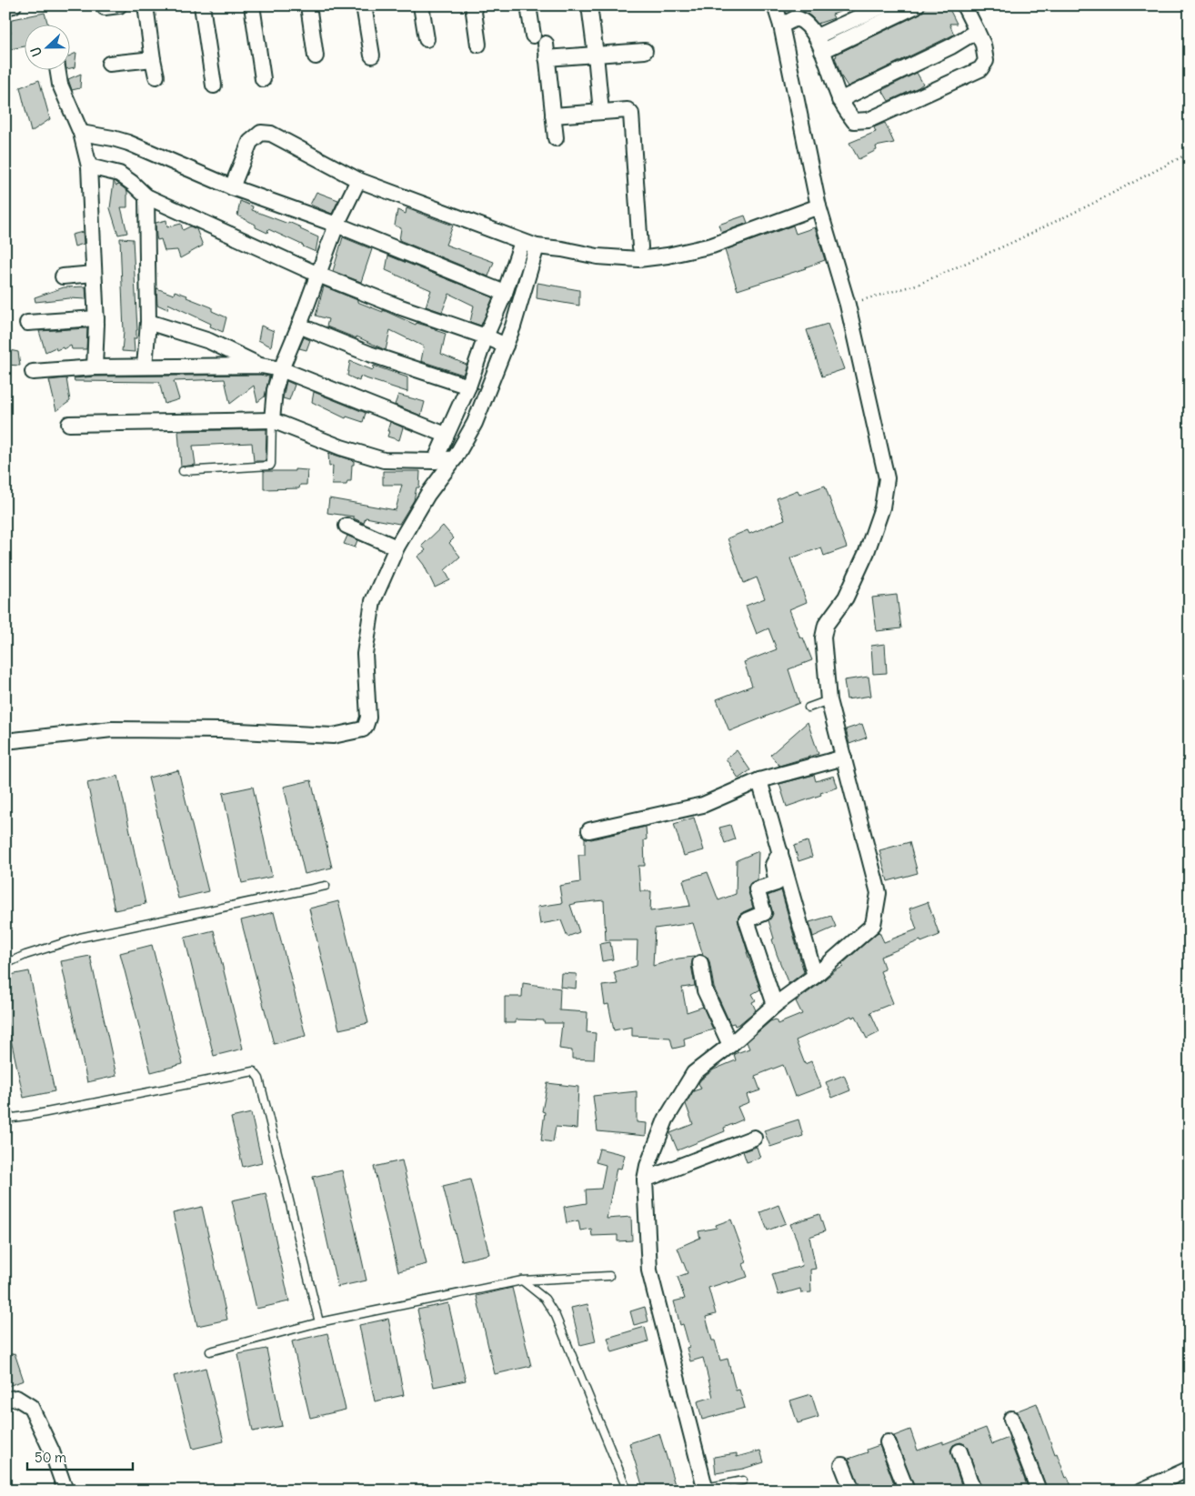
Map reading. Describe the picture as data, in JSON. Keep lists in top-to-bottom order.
{
  "scale_bar": "50 m",
  "north": "left"
}
